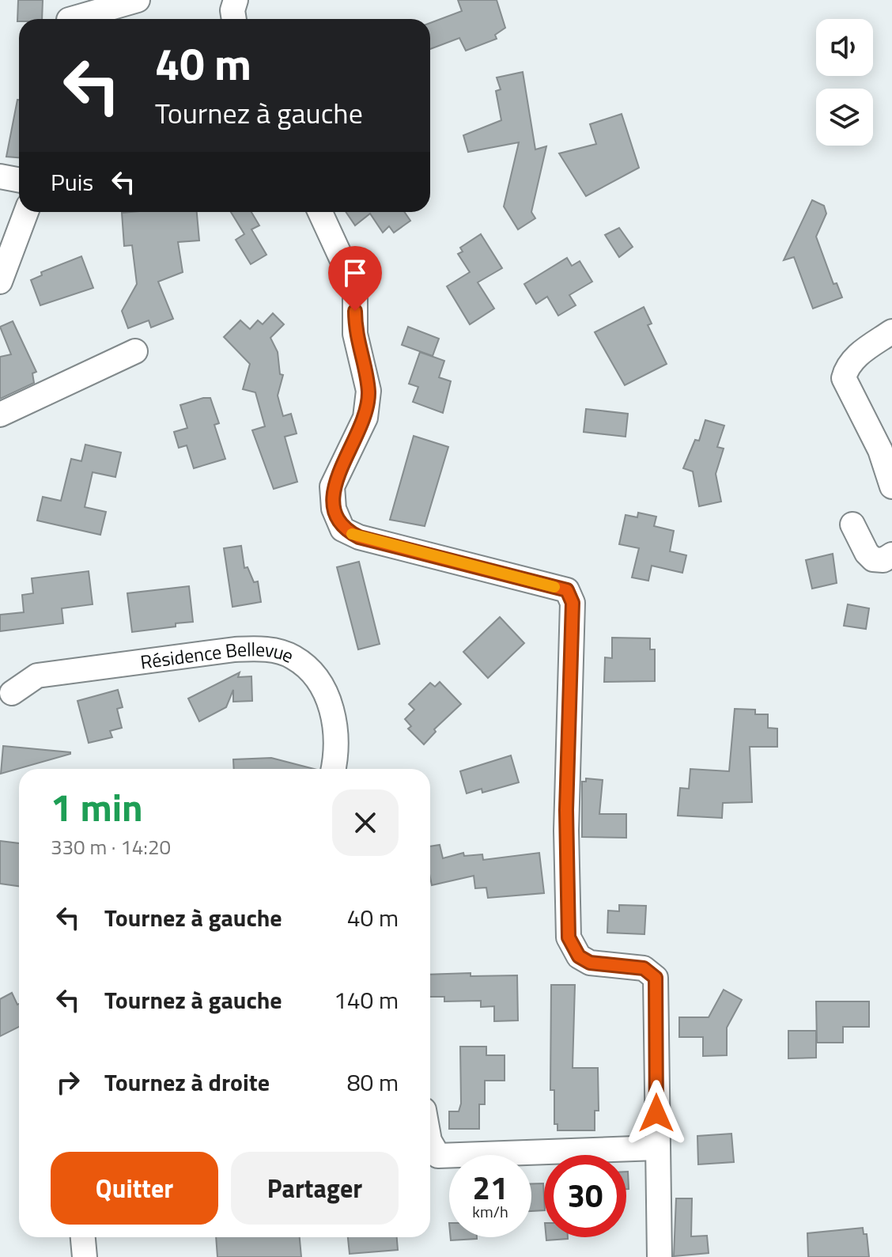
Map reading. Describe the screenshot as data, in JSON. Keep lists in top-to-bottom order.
{
  "streets": {
    "street": ["Résidence Bellevue"]
  },
  "page": {
    "turn": ["40 m", "Tournez à gauche"],
    "then": "Puis",
    "heading": ["1 min", "330 m · 14:20"],
    "list": [
      {
        "name": "Tournez à gauche",
        "value": "40 m"
      },
      {
        "name": "Tournez à gauche",
        "value": "140 m"
      },
      {
        "name": "Tournez à droite",
        "value": "80 m"
      }
    ],
    "buttons": ["Quitter", "Partager"],
    "speed": "21 km/h",
    "limit": "30"
  }
}
